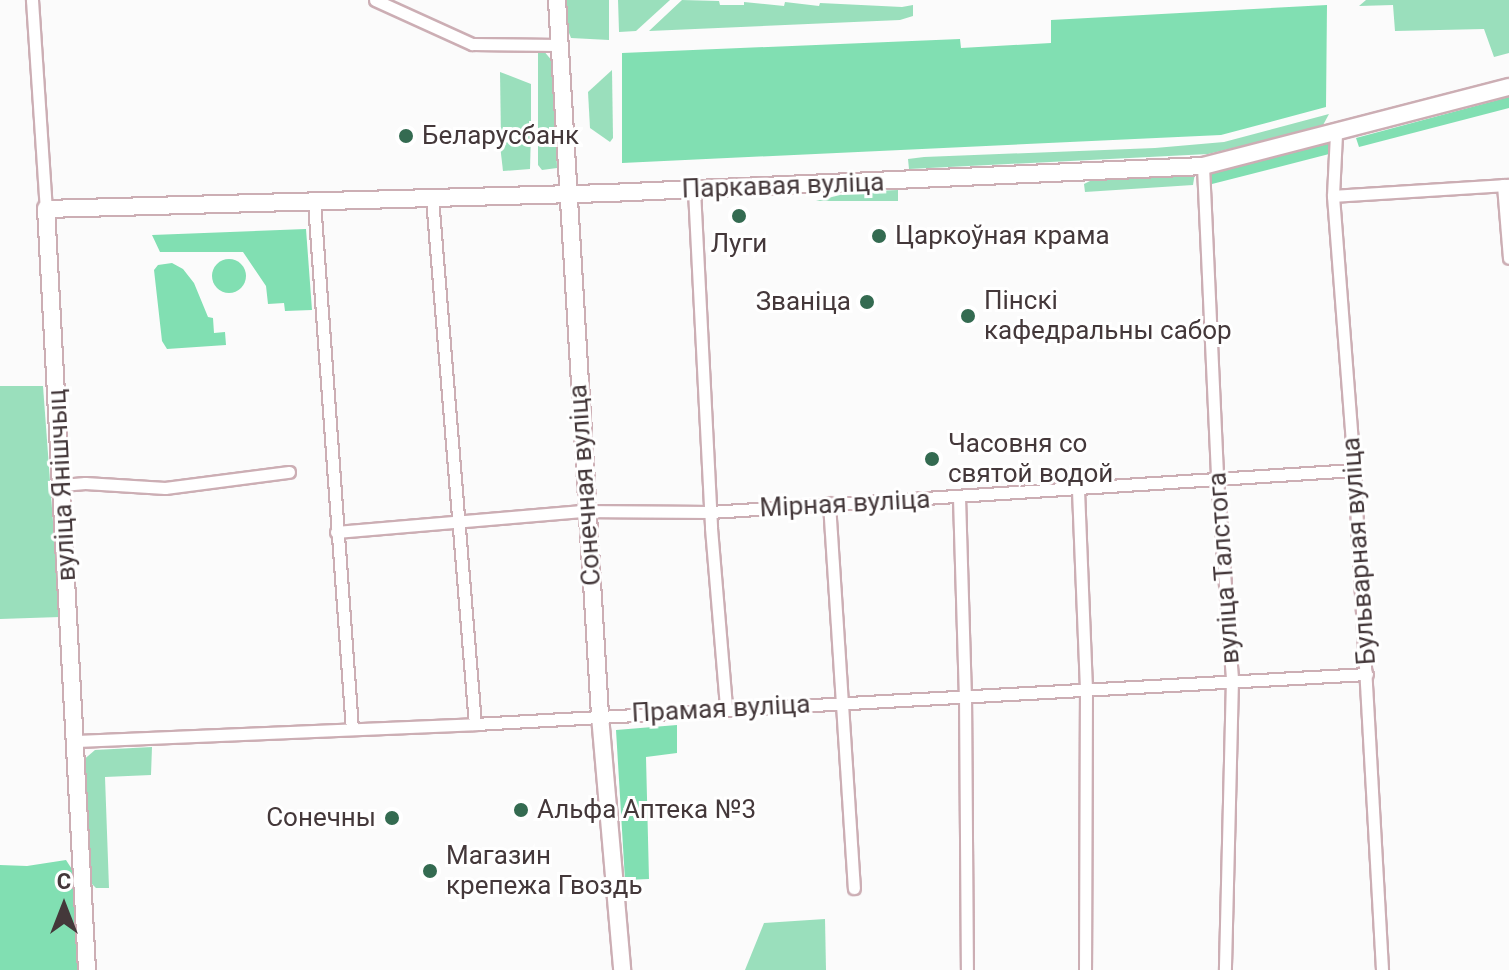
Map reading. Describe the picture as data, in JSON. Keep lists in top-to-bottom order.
{
  "streets": {
    "street": [
      "Паркавая вуліца",
      "вуліца Янішчыц",
      "Сонечная вуліца",
      "Мірная вуліца",
      "Бульварная вуліца",
      "вуліца Талстога",
      "Прамая вуліца"
    ]
  },
  "crossings": [
    ["Паркавая вуліца", "вуліца Янішчыц"],
    ["Паркавая вуліца", "Сонечная вуліца"],
    ["Паркавая вуліца", "Бульварная вуліца"],
    ["Паркавая вуліца", "вуліца Талстога"],
    ["вуліца Янішчыц", "Прамая вуліца"],
    ["Сонечная вуліца", "Мірная вуліца"],
    ["Сонечная вуліца", "Прамая вуліца"],
    ["Мірная вуліца", "Бульварная вуліца"],
    ["Мірная вуліца", "вуліца Талстога"],
    ["Бульварная вуліца", "Прамая вуліца"],
    ["вуліца Талстога", "Прамая вуліца"]
  ],
  "places": [
    "Беларусбанк",
    "Луги",
    "Царкоўная крама",
    "Званіца",
    "Пінскі кафедральны сабор",
    "Часовня со святой водой",
    "Альфа Аптека №3",
    "Сонечны",
    "Магазин крепежа Гвоздь"
  ],
  "north": "top"
}
